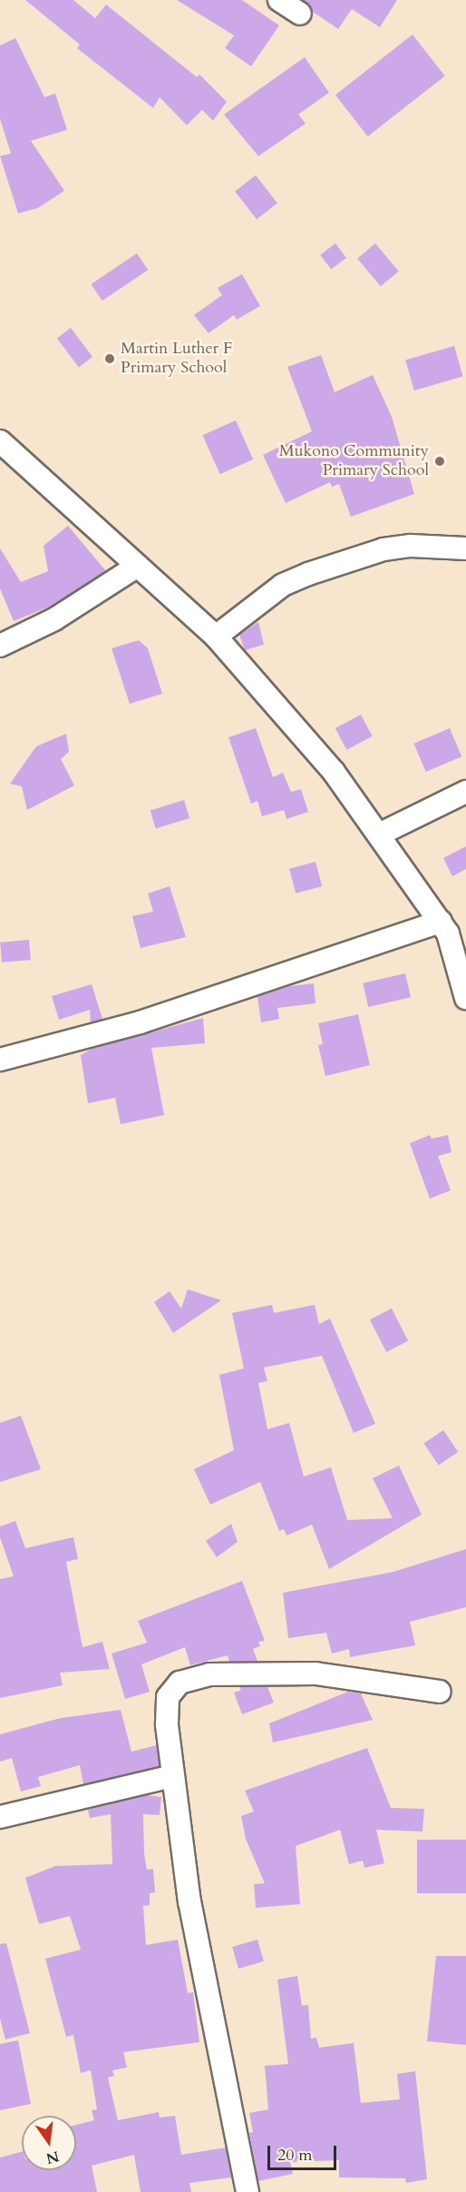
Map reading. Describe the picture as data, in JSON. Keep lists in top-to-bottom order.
{
  "places": ["Martin Luther F Primary School", "Mukono Community Primary School"],
  "scale_bar": "20 m",
  "north": "bottom"
}
